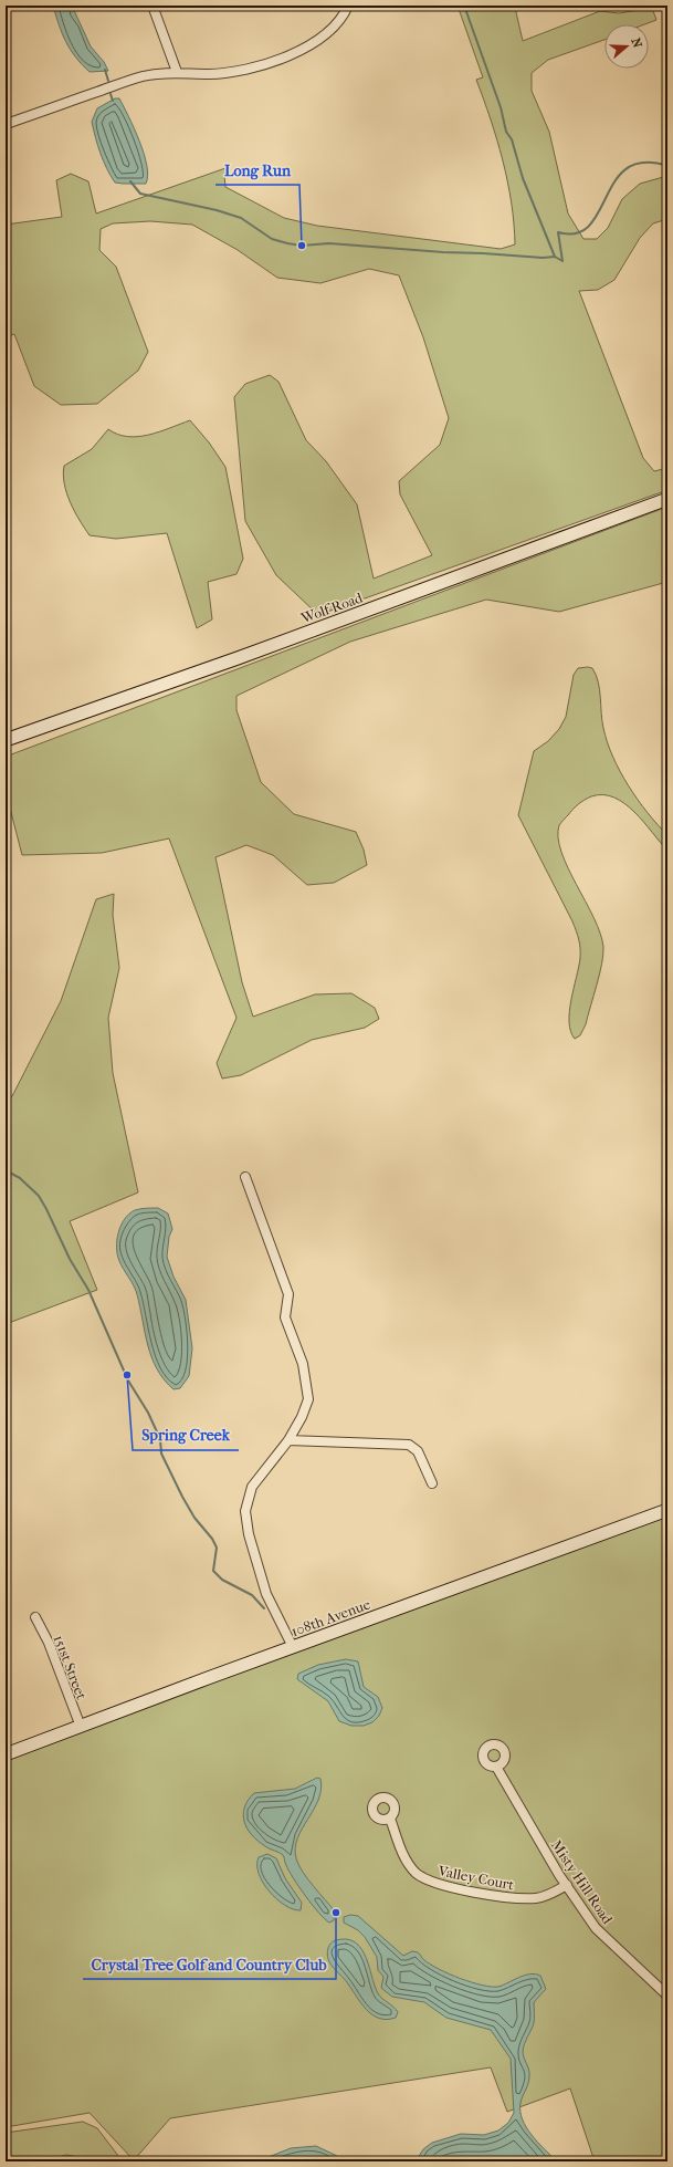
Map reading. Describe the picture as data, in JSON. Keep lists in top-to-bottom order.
{
  "streets": {
    "street": [
      "Wolf Road",
      "108th Avenue",
      "151st Street",
      "Valley Court",
      "Misty Hill Road"
    ]
  },
  "crossings": [
    ["108th Avenue", "151st Street"],
    ["Valley Court", "Misty Hill Road"]
  ],
  "places": ["Long Run", "Spring Creek", "Crystal Tree Golf and Country Club"],
  "north": "right"
}
